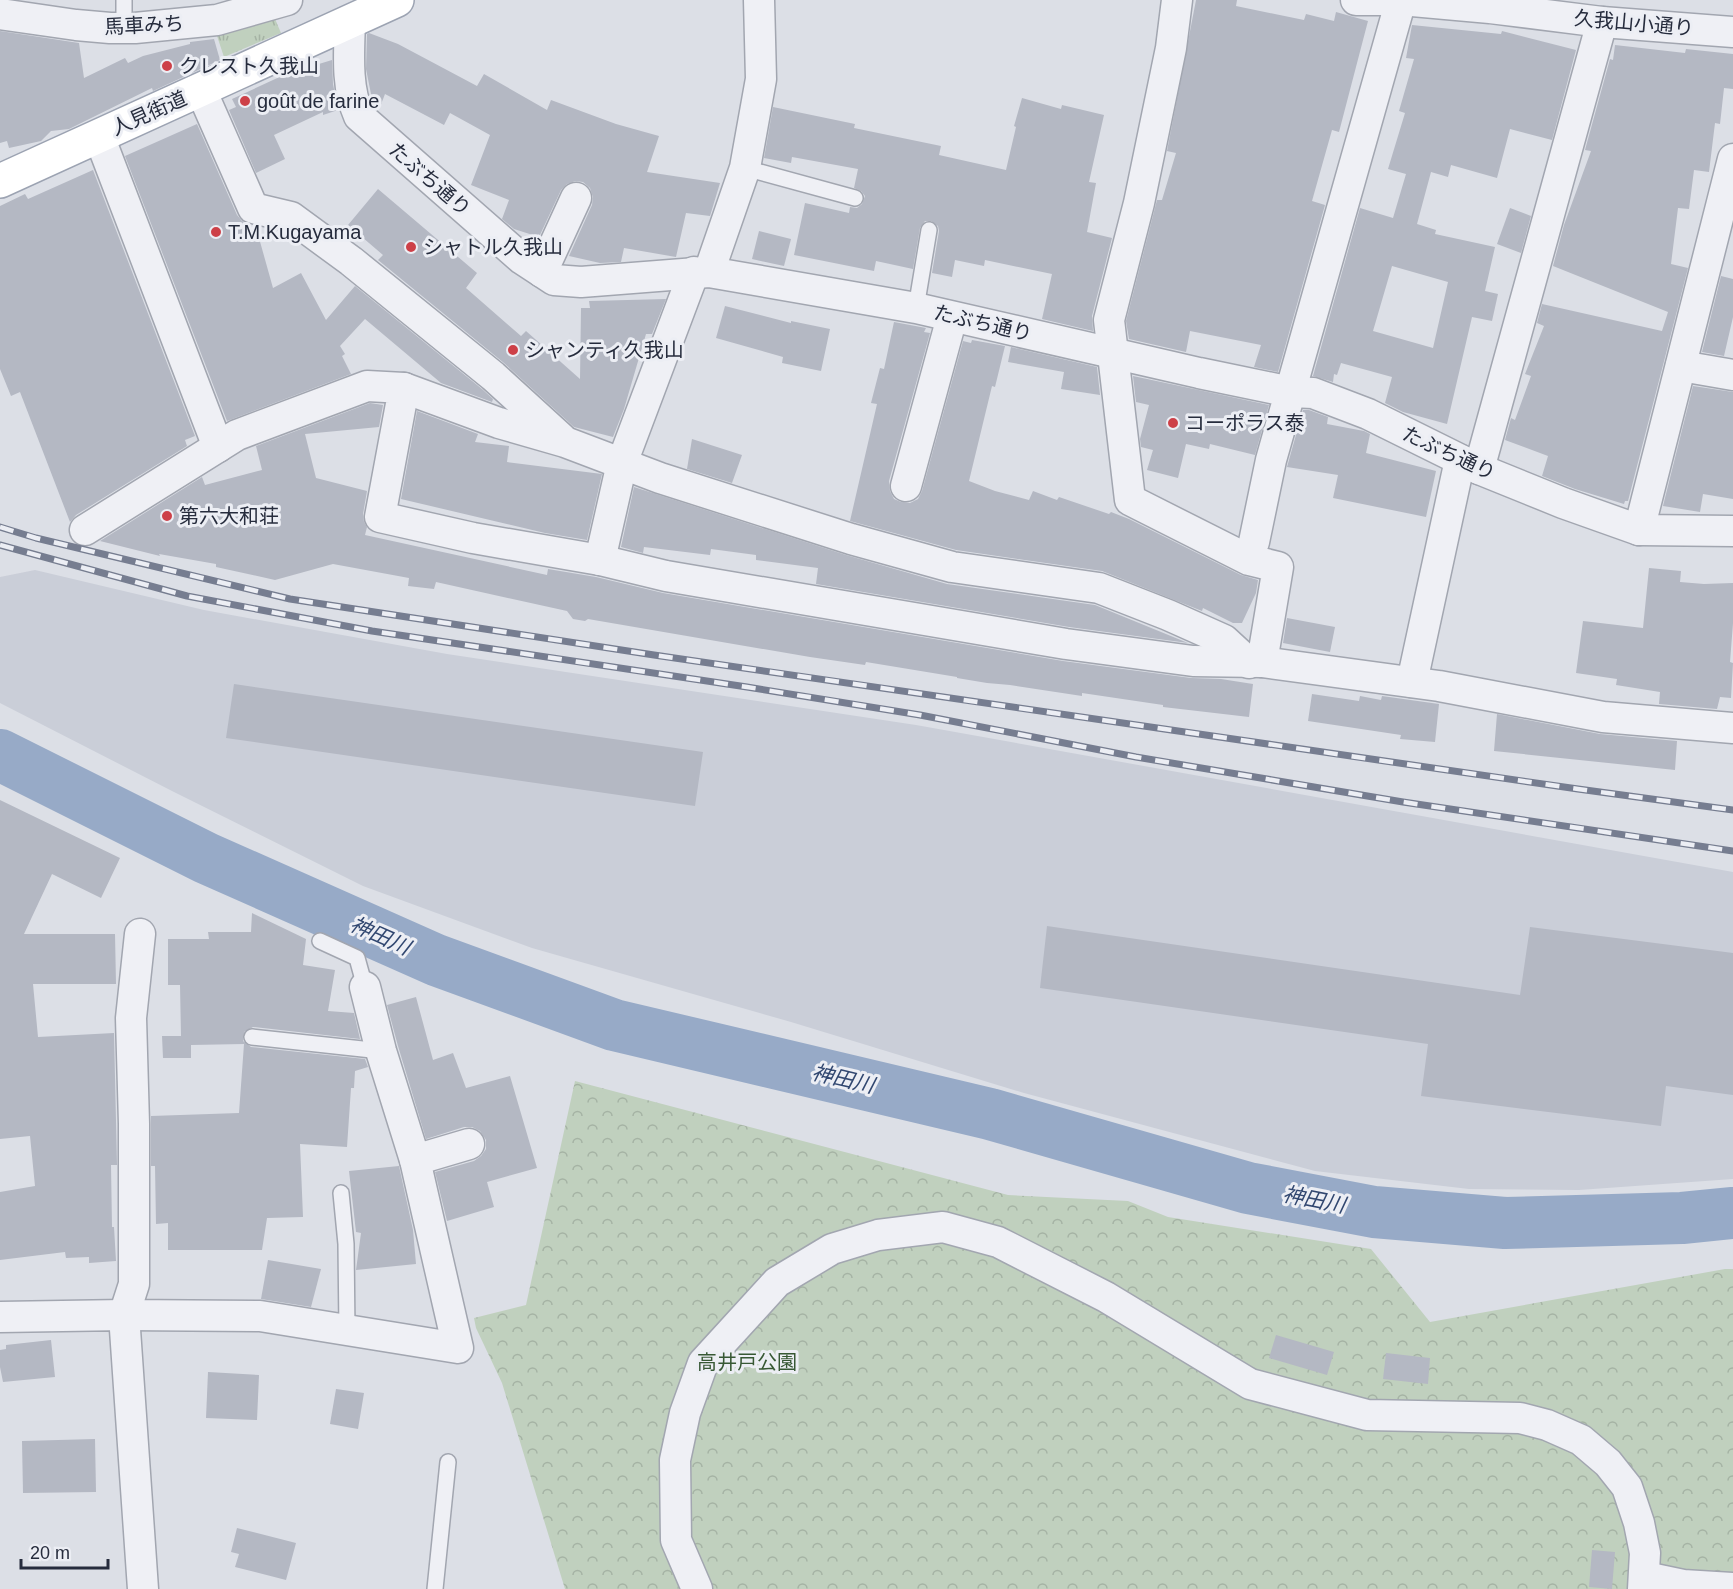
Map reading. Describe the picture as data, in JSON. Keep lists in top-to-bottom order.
{
  "streets": {
    "main road": ["人見街道"],
    "street": ["久我山小通り", "馬車みち", "たぶち通り"]
  },
  "crossings": [
    ["人見街道", "たぶち通り"]
  ],
  "water": ["神田川"],
  "parks": ["高井戸公園"],
  "places": [
    "クレスト久我山",
    "goût de farine",
    "T.M.Kugayama",
    "シャトル久我山",
    "シャンティ久我山",
    "コーポラス泰",
    "第六大和荘"
  ],
  "scale_bar": "20 m"
}
